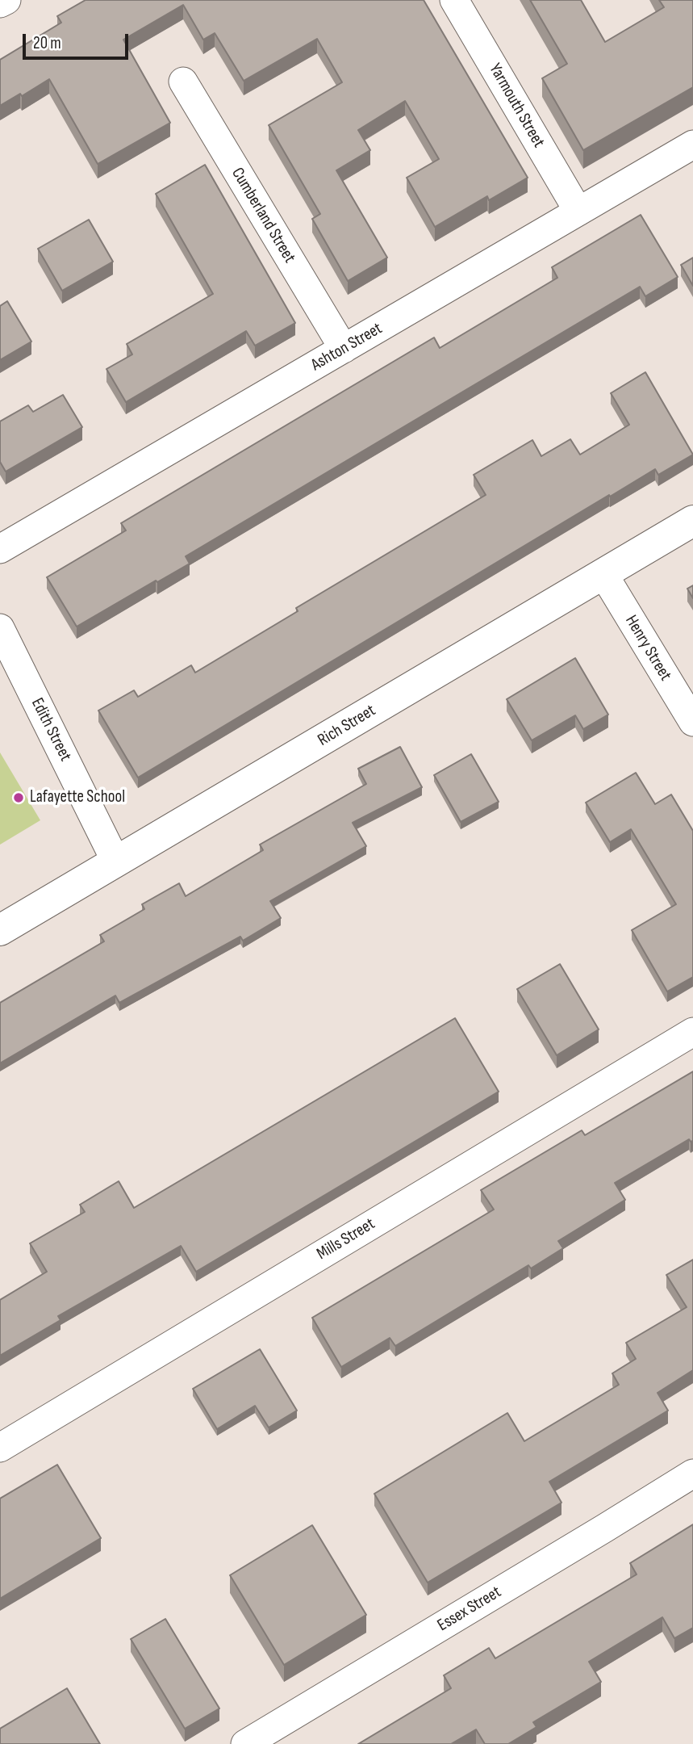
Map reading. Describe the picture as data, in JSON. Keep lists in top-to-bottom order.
{
  "streets": {
    "street": [
      "Yarmouth Street",
      "Cumberland Street",
      "Ashton Street",
      "Henry Street",
      "Rich Street",
      "Edith Street",
      "Mills Street",
      "Essex Street"
    ]
  },
  "crossings": [
    ["Yarmouth Street", "Ashton Street"],
    ["Cumberland Street", "Ashton Street"],
    ["Henry Street", "Rich Street"],
    ["Rich Street", "Edith Street"]
  ],
  "places": ["Lafayette School"],
  "scale_bar": "20 m"
}
